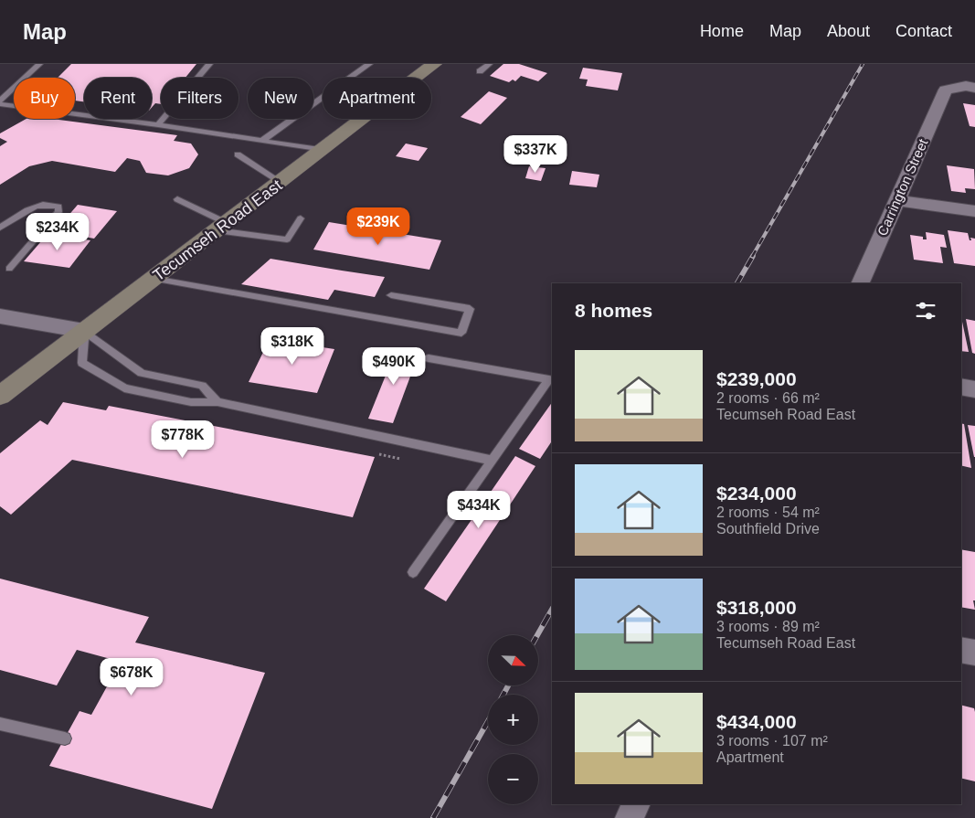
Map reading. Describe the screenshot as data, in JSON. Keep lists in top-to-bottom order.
{
  "streets": {
    "main road": ["Tecumseh Road East"],
    "street": ["Carrington Street"]
  },
  "north": "bottom right",
  "page": {
    "header": "Map",
    "nav": [
      "Home",
      "Map",
      "About",
      "Contact"
    ],
    "chip": [
      "Buy",
      "Rent",
      "Filters",
      "New",
      "Apartment"
    ],
    "price": [
      "$337K",
      "$239K",
      "$234K",
      "$318K",
      "$490K",
      "$778K",
      "$434K",
      "$678K"
    ],
    "heading": "8 homes",
    "list": [
      {
        "name": "$239,000",
        "note": "2 rooms · 66 m² · Tecumseh Road East"
      },
      {
        "name": "$234,000",
        "note": "2 rooms · 54 m² · Southfield Drive"
      },
      {
        "name": "$318,000",
        "note": "3 rooms · 89 m² · Tecumseh Road East"
      },
      {
        "name": "$434,000",
        "note": "3 rooms · 107 m² · Apartment"
      }
    ],
    "map_buttons": ["+", "−"]
  }
}
